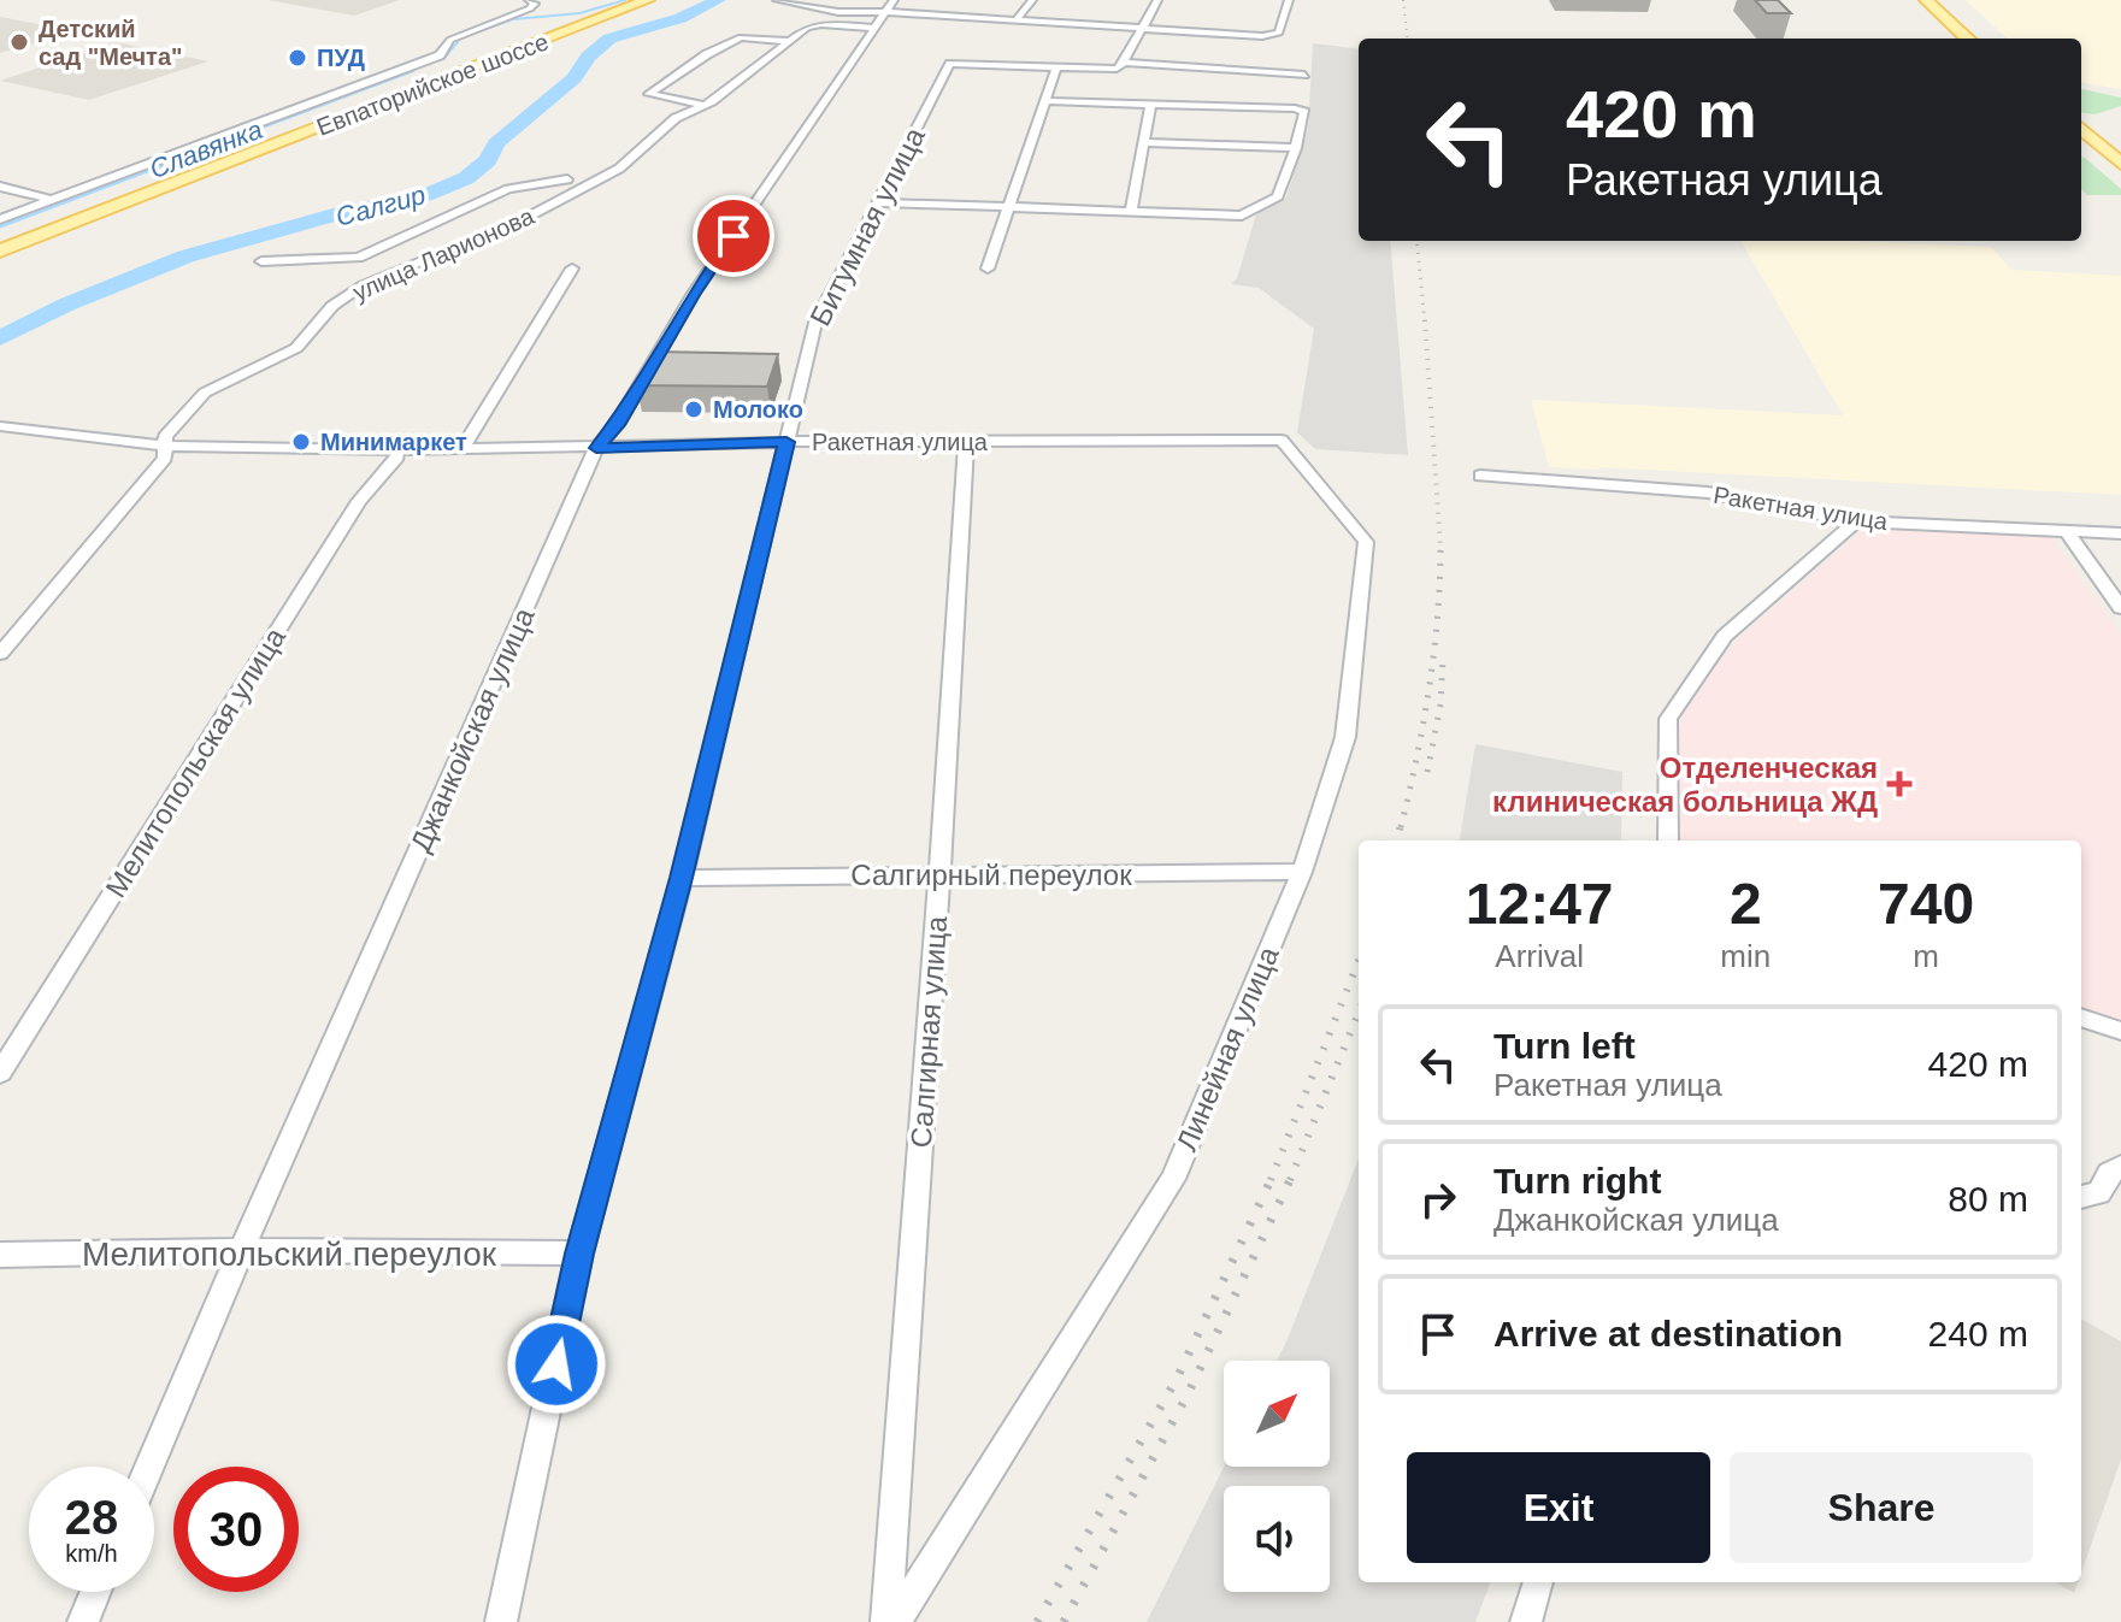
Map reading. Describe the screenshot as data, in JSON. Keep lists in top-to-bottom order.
{
  "streets": {
    "main road": ["Евпаторийское шоссе"],
    "street": [
      "Битумная улица",
      "улица Ларионова",
      "Ракетная улица",
      "Джанкойская улица",
      "Мелитопольская улица",
      "Салгирный переулок",
      "Салгирная улица",
      "Линейная улица",
      "Мелитопольский переулок"
    ]
  },
  "crossings": [
    ["Битумная улица", "Ракетная улица"],
    ["Битумная улица", "Салгирный переулок"],
    ["Битумная улица", "Мелитопольский переулок"],
    ["улица Ларионова", "Ракетная улица"],
    ["улица Ларионова", "Джанкойская улица"],
    ["Ракетная улица", "Джанкойская улица"],
    ["Ракетная улица", "Мелитопольская улица"],
    ["Ракетная улица", "Салгирная улица"],
    ["Ракетная улица", "Линейная улица"],
    ["Джанкойская улица", "Мелитопольский переулок"],
    ["Салгирный переулок", "Салгирная улица"],
    ["Салгирный переулок", "Линейная улица"]
  ],
  "water": ["Славянка", "Салгир"],
  "places": {
    "other": [
      "Детский сад \"Мечта\"",
      "ПУД",
      "Молоко",
      "Минимаркет"
    ],
    "health": ["Отделенческая клиническая больница ЖД"]
  },
  "north": "top right",
  "page": {
    "turn": ["420 m", "Ракетная улица"],
    "eta": [
      "12:47",
      "Arrival",
      "2",
      "min",
      "740",
      "m"
    ],
    "list": [
      {
        "name": "Turn left",
        "note": "Ракетная улица",
        "value": "420 m"
      },
      {
        "name": "Turn right",
        "note": "Джанкойская улица",
        "value": "80 m"
      },
      {
        "name": "Arrive at destination",
        "value": "240 m"
      }
    ],
    "buttons": ["Exit", "Share"],
    "speed": "28 km/h",
    "limit": "30"
  }
}
